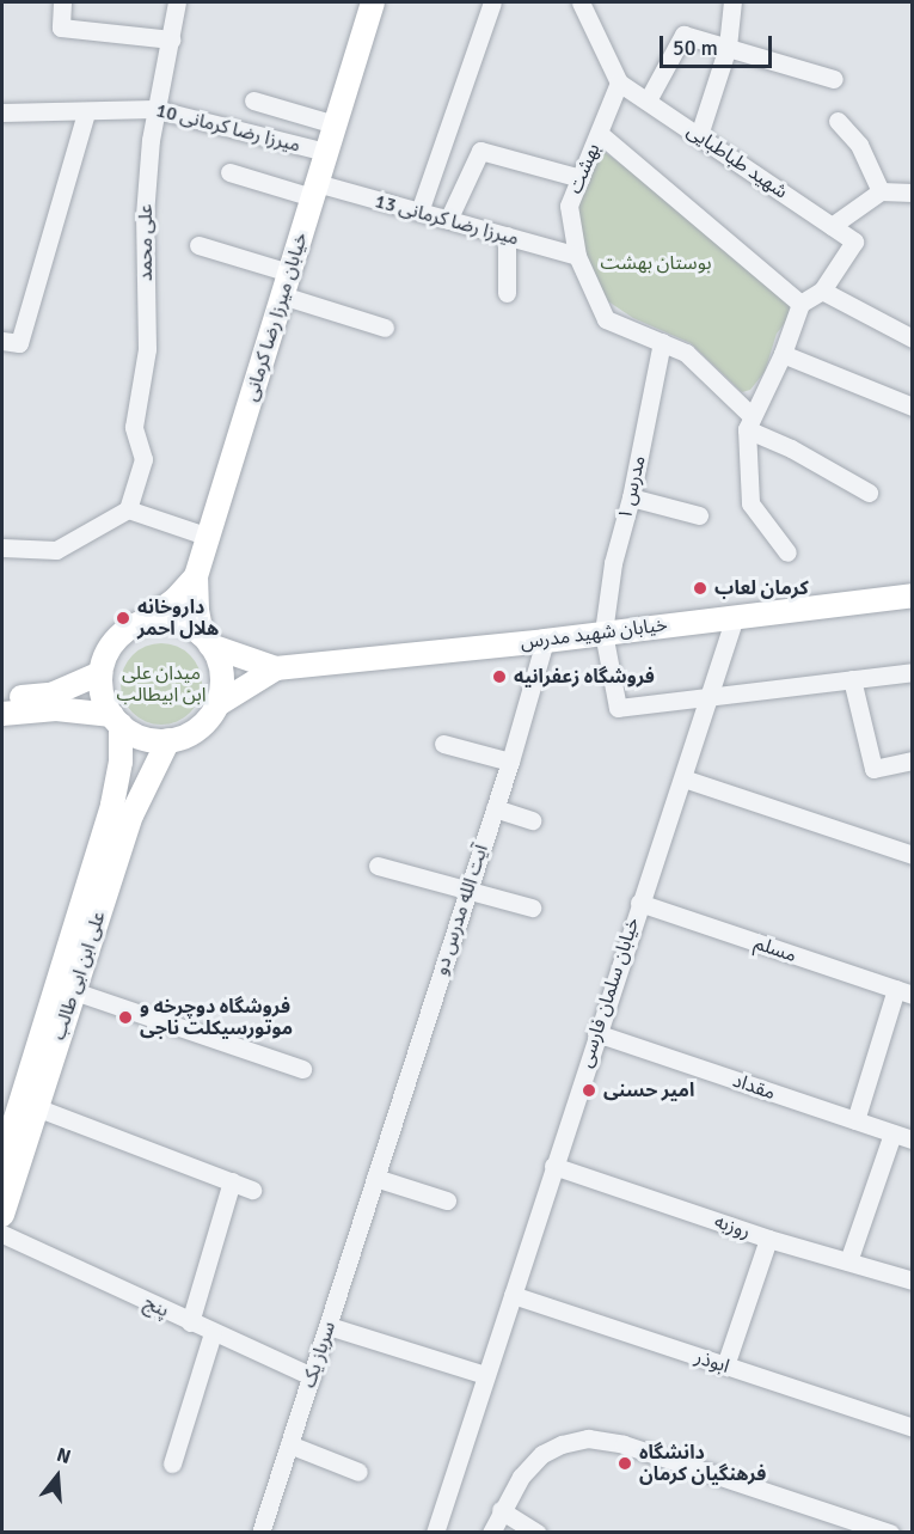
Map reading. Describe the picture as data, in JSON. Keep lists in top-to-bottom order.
{
  "streets": {
    "main road": ["خیابان میرزا رضا کرمانی", "خیابان شهید مدرس", "علی ابن ابی طالب"],
    "street": [
      "میرزا رضا کرمانی 10",
      "شهید طباطبایی",
      "بهشت",
      "میرزا رضا کرمانی 13",
      "علی محمد",
      "مدرس ۱",
      "آیت الله مدرس دو",
      "مسلم",
      "خیابان سلمان فارسی",
      "مقداد",
      "روزبه",
      "پنج",
      "سرباز یک",
      "ابوذر"
    ]
  },
  "crossings": [
    ["میرزا رضا کرمانی 10", "علی محمد"],
    ["میرزا رضا کرمانی 10", "خیابان میرزا رضا کرمانی"],
    ["شهید طباطبایی", "بهشت"],
    ["بهشت", "میرزا رضا کرمانی 13"],
    ["بهشت", "مدرس ۱"],
    ["میرزا رضا کرمانی 13", "خیابان میرزا رضا کرمانی"],
    ["خیابان میرزا رضا کرمانی", "خیابان شهید مدرس"],
    ["خیابان میرزا رضا کرمانی", "علی ابن ابی طالب"],
    ["مدرس ۱", "خیابان شهید مدرس"],
    ["مدرس ۱", "خیابان سلمان فارسی"],
    ["خیابان شهید مدرس", "آیت الله مدرس دو"],
    ["خیابان شهید مدرس", "علی ابن ابی طالب"],
    ["خیابان شهید مدرس", "خیابان سلمان فارسی"],
    ["آیت الله مدرس دو", "سرباز یک"],
    ["مسلم", "خیابان سلمان فارسی"],
    ["خیابان سلمان فارسی", "مقداد"],
    ["خیابان سلمان فارسی", "روزبه"],
    ["خیابان سلمان فارسی", "ابوذر"],
    ["پنج", "سرباز یک"]
  ],
  "parks": ["بوستان بهشت", "میدان علی ابن ابیطالب"],
  "places": [
    "کرمان لعاب",
    "داروخانه هلال احمر",
    "فروشگاه زعفرانیه",
    "فروشگاه دوچرخه و موتورسیکلت ناجی",
    "امیر حسنی",
    "دانشگاه فرهنگیان کرمان"
  ],
  "scale_bar": "50 m",
  "north": "top"
}
